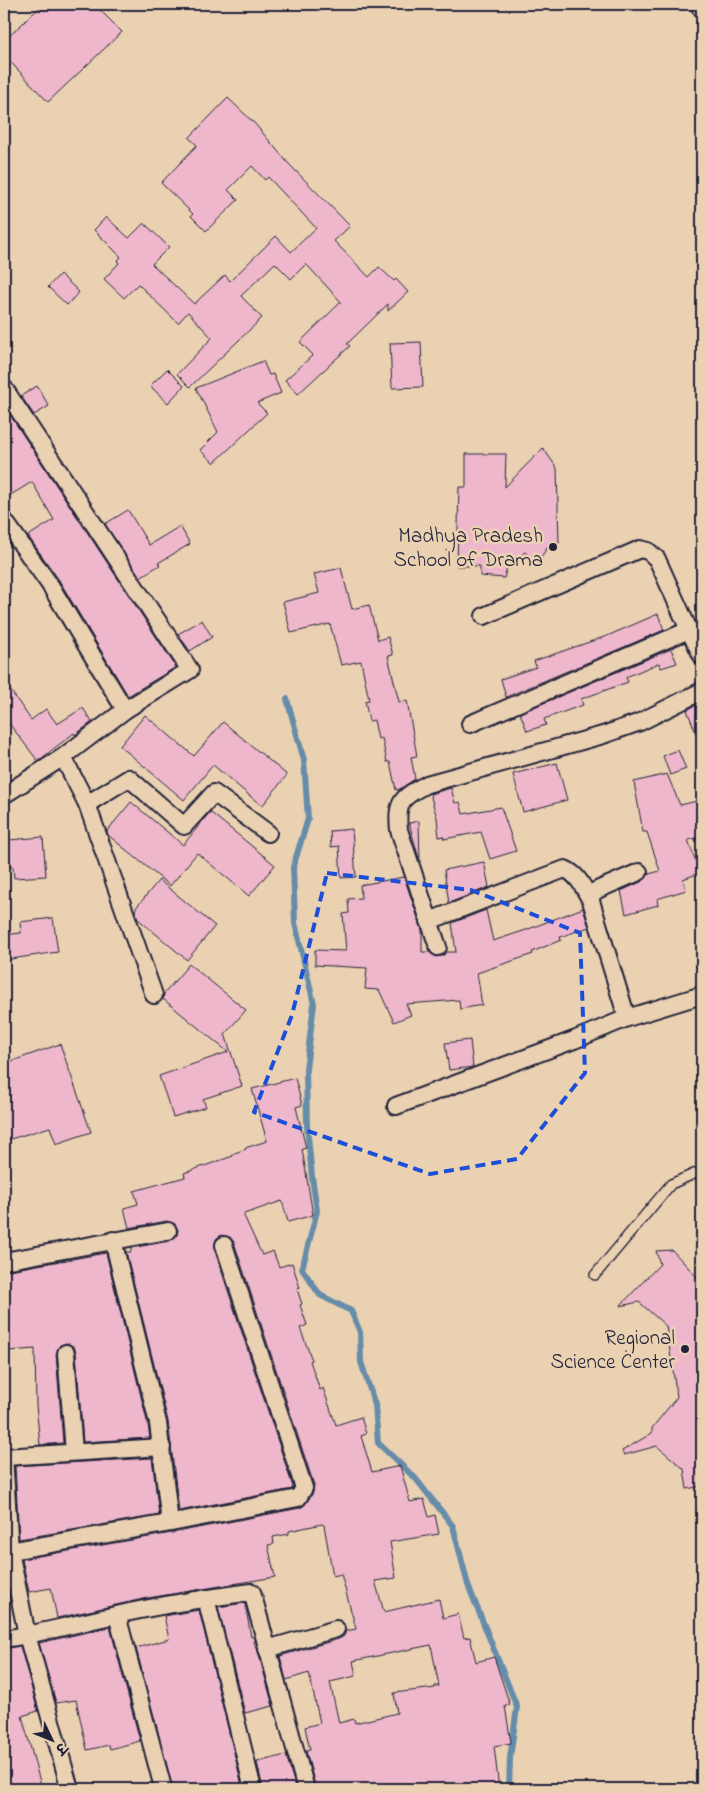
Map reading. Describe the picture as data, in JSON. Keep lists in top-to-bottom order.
{
  "places": ["Madhya Pradesh School of Drama", "Regional Science Center"],
  "north": "bottom right"
}
